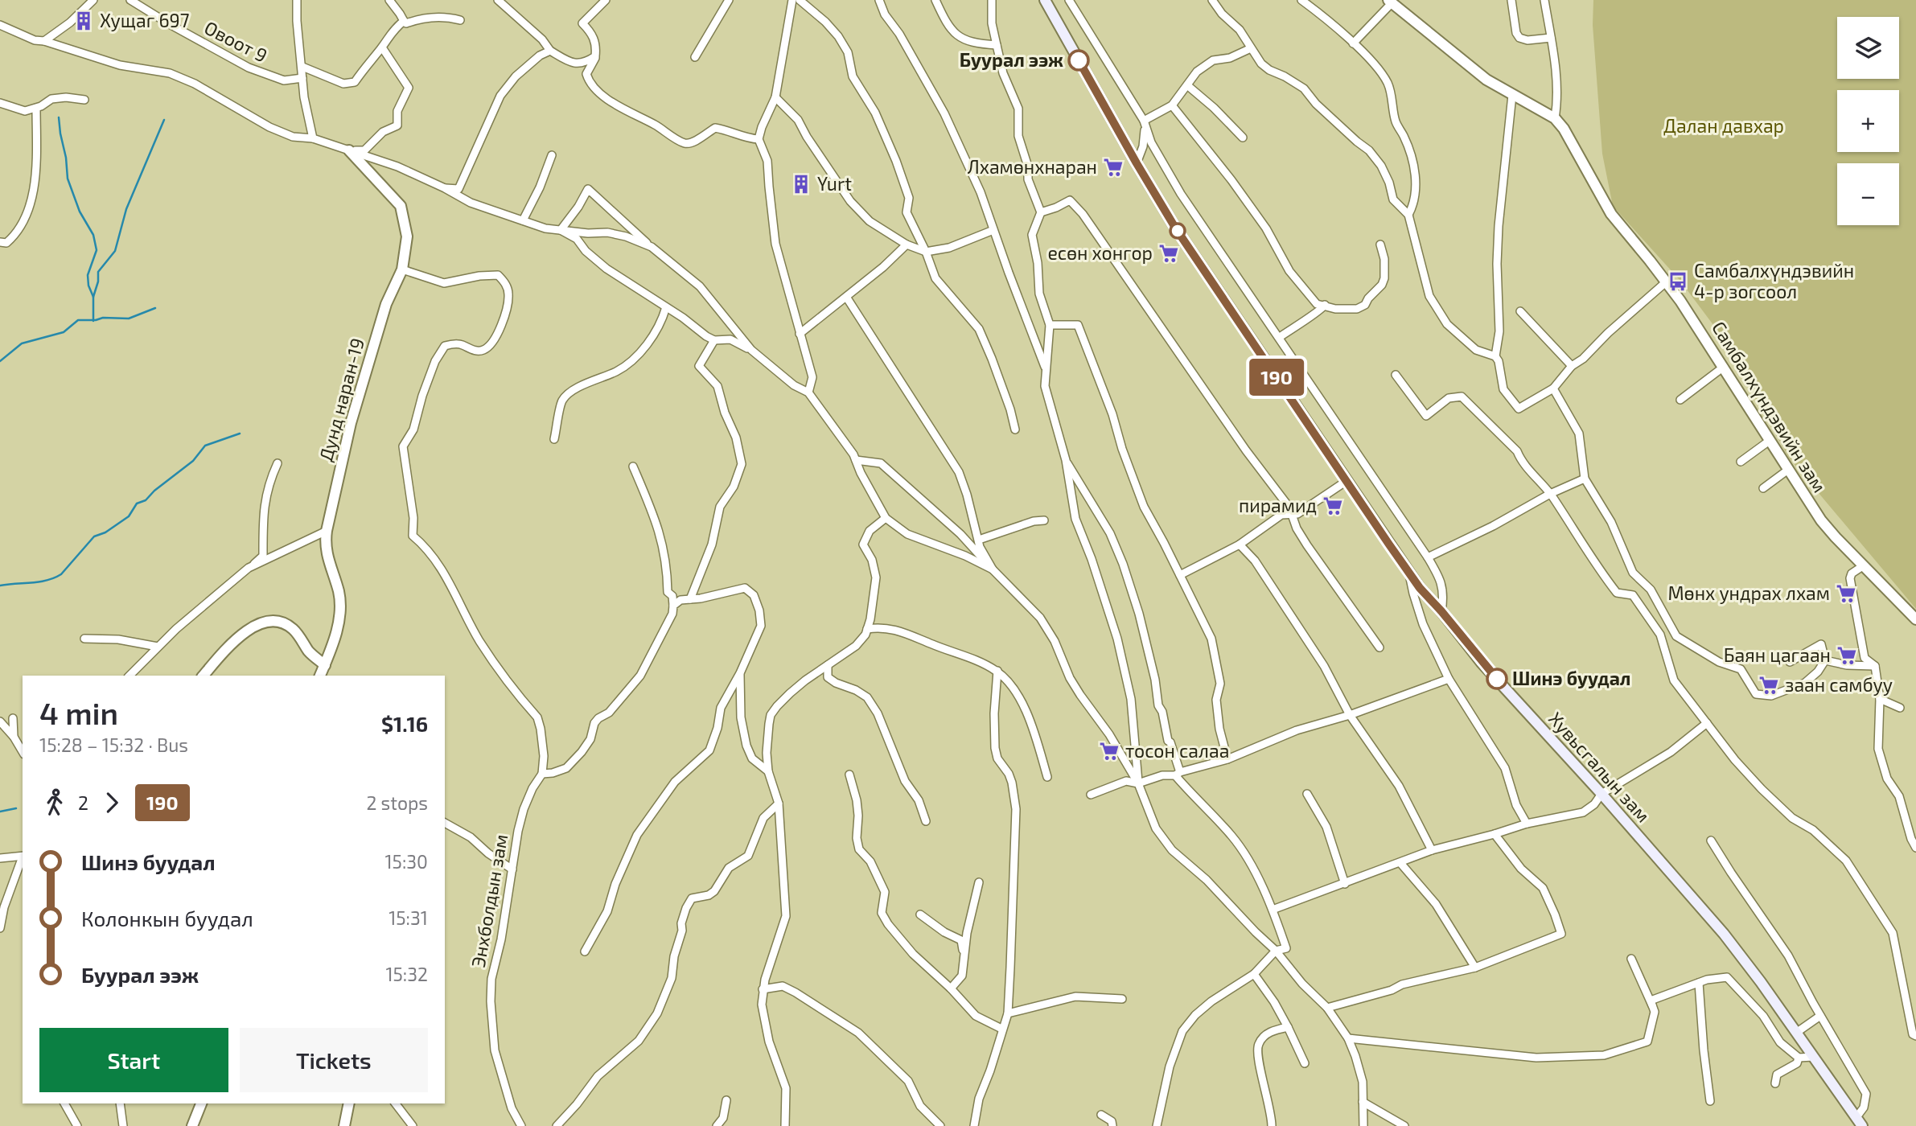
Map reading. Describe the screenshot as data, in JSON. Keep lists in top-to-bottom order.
{
  "streets": {
    "main road": ["Хувьсгалын зам"],
    "street": [
      "Овоот 9",
      "Дунд наран-19",
      "Самбалхүндэвийн зам",
      "Энхболдын зам"
    ]
  },
  "crossings": [
    ["Дунд наран-19", "Энхболдын зам"]
  ],
  "parks": ["Далан давхар"],
  "places": {
    "building": ["Хущаг 697", "Yurt"],
    "other": ["Буурал ээж", "Шинэ буудал"],
    "supermarket": [
      "Лхамөнхнаран",
      "есөн хонгор",
      "пирамид",
      "Мөнх ундрах лхам",
      "Баян цагаан",
      "заан самбуу",
      "тосон салаа"
    ],
    "bus stop": ["Самбалхүндэвийн 4-р зогсоол"]
  },
  "lines": ["bus line 190"],
  "page": {
    "on_map": "190",
    "map_buttons": ["+", "−"],
    "heading": ["4 min", "15:28 – 15:32 · Bus", "$1.16"],
    "legs": ["2", "190", "2 stops"],
    "list": [
      {
        "name": "Шинэ буудал",
        "value": "15:30"
      },
      {
        "name": "Колонкын буудал",
        "value": "15:31"
      },
      {
        "name": "Буурал ээж",
        "value": "15:32"
      }
    ],
    "buttons": ["Start", "Tickets"]
  }
}
